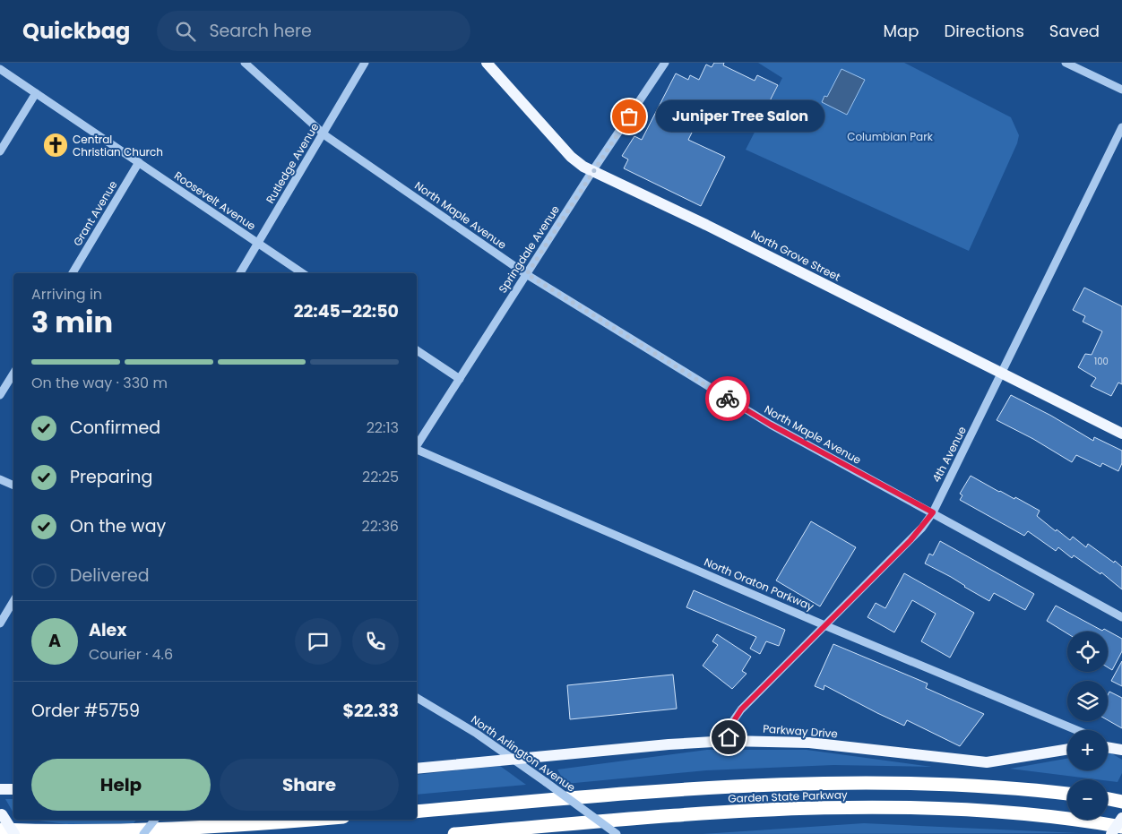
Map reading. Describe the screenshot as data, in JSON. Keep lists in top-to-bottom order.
{
  "streets": {
    "highway": ["Garden State Parkway"],
    "main road": ["North Grove Street", "Parkway Drive"],
    "street": [
      "Rutledge Avenue",
      "Roosevelt Avenue",
      "Grant Avenue",
      "North Maple Avenue",
      "Springdale Avenue",
      "4th Avenue",
      "North Oraton Parkway",
      "North Arlington Avenue"
    ]
  },
  "crossings": [
    ["Rutledge Avenue", "Roosevelt Avenue"],
    ["Rutledge Avenue", "North Maple Avenue"],
    ["Roosevelt Avenue", "Grant Avenue"],
    ["North Maple Avenue", "Springdale Avenue"],
    ["North Maple Avenue", "4th Avenue"],
    ["Springdale Avenue", "North Grove Street"],
    ["North Grove Street", "4th Avenue"],
    ["4th Avenue", "North Oraton Parkway"],
    ["4th Avenue", "Parkway Drive"],
    ["Parkway Drive", "North Arlington Avenue"]
  ],
  "parks": ["Columbian Park"],
  "places": {
    "other": ["Juniper Tree Salon"],
    "church": ["Central Christian Church"]
  },
  "house_numbers": ["100"],
  "page": {
    "header": "Quickbag",
    "search": "Search here",
    "nav": ["Map", "Directions", "Saved"],
    "bubble": "Juniper Tree Salon",
    "heading": ["3 min", "Arriving in", "22:45–22:50"],
    "panel": [
      "Alex",
      "Courier · 4.6",
      "Order #5759",
      "$22.33"
    ],
    "bar": "On the way · 330 m",
    "list": [
      ["Confirmed", "22:13"],
      ["Preparing", "22:25"],
      ["On the way", "22:36"],
      "Delivered"
    ],
    "round": "A",
    "map_buttons": ["+", "−"],
    "buttons": ["Help", "Share"]
  }
}
